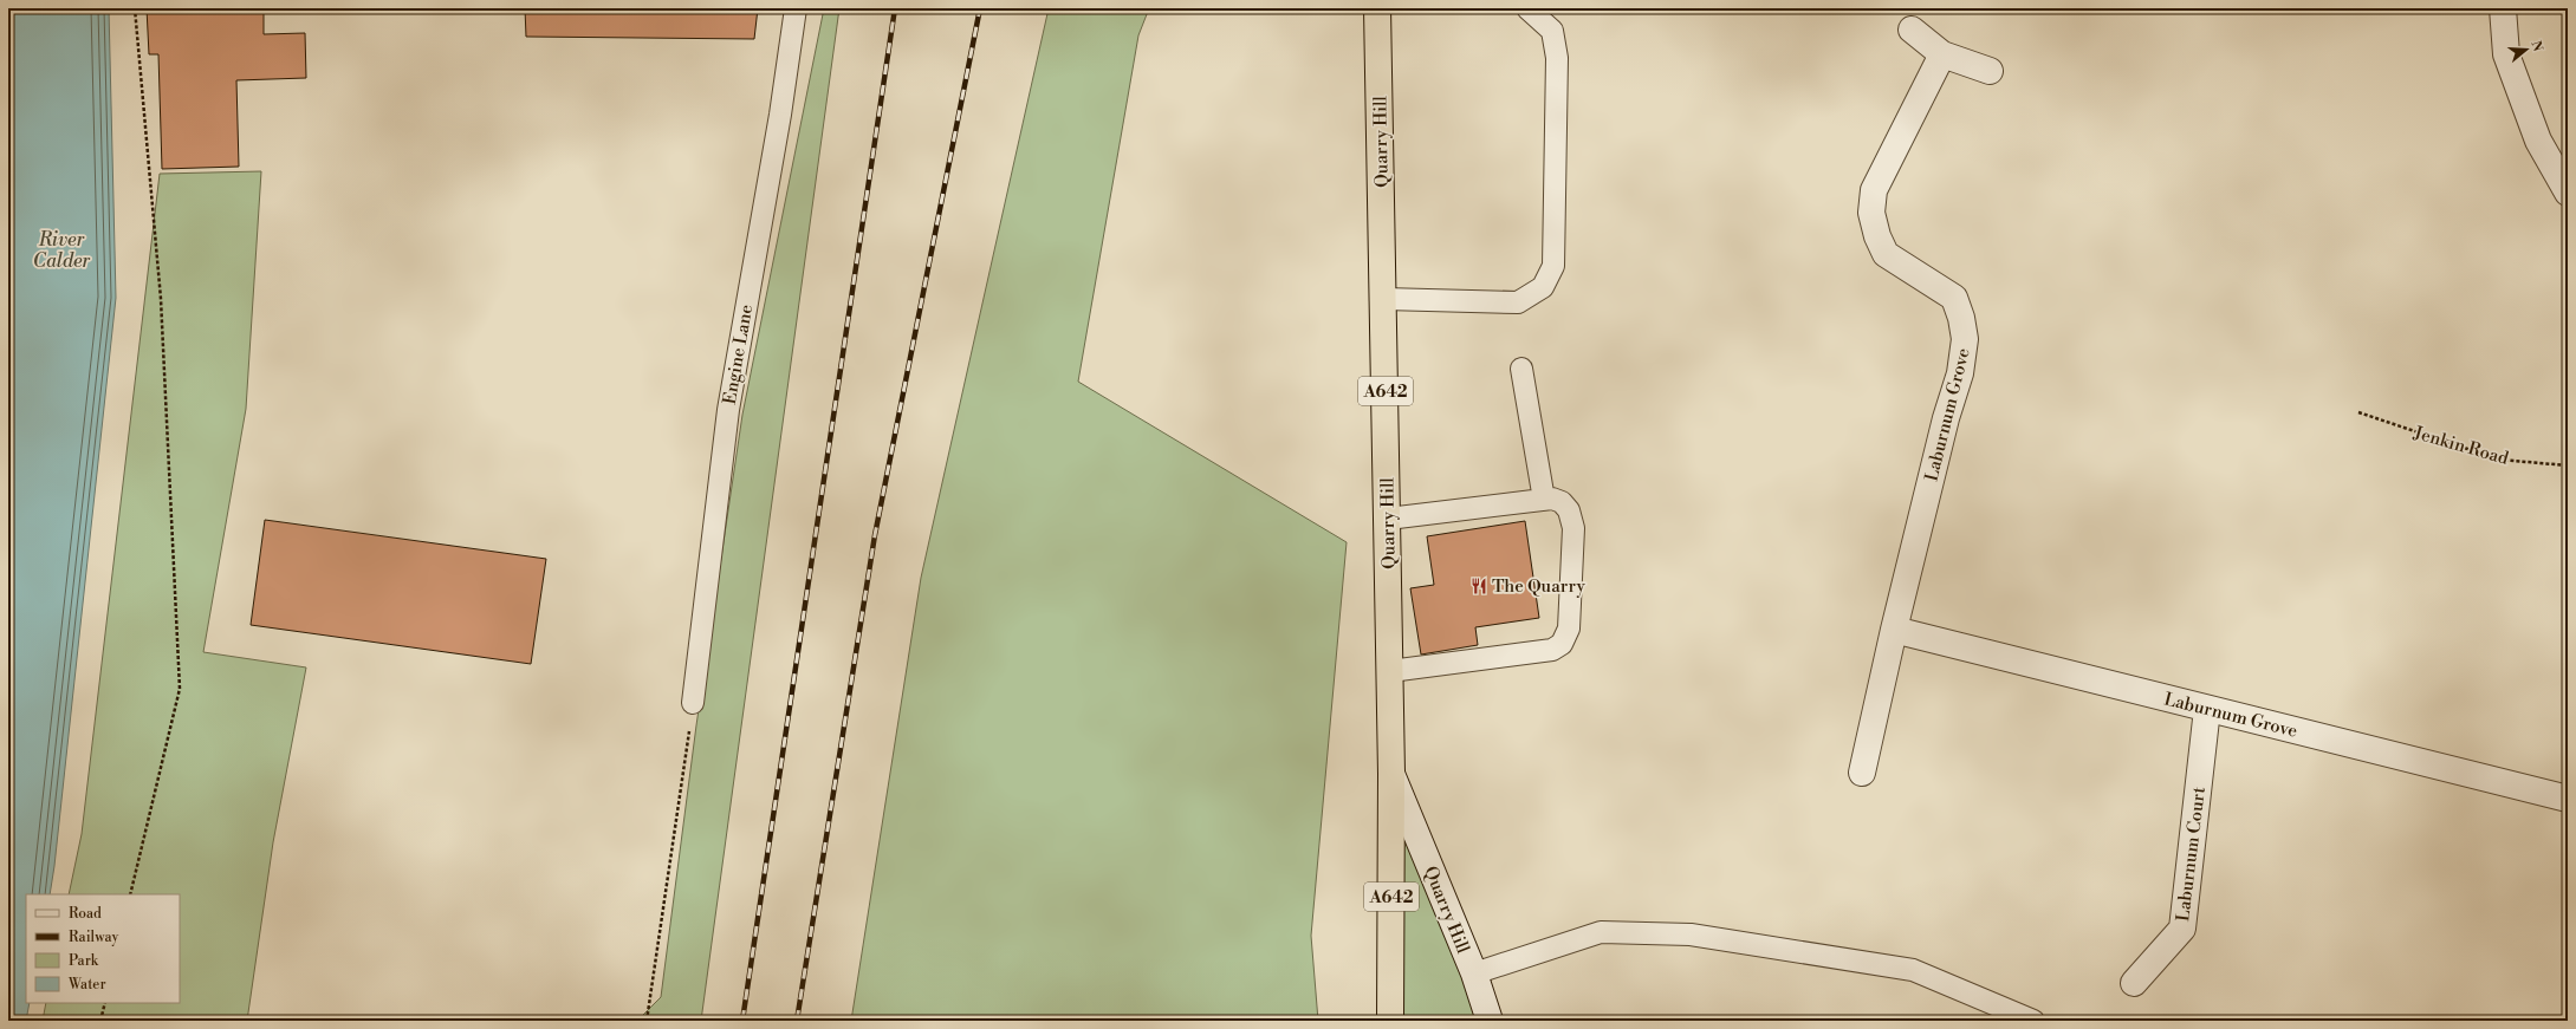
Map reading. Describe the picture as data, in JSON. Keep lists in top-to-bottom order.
{
  "streets": {
    "highway": ["Quarry Hill", "A642"],
    "street": ["Laburnum Grove", "Laburnum Court"],
    "lane": ["Engine Lane"],
    "path": ["Jenkin Road"]
  },
  "crossings": [
    ["Quarry Hill", "A642"],
    ["Laburnum Grove", "Laburnum Court"]
  ],
  "water": ["River Calder"],
  "places": {
    "restaurant": ["The Quarry"]
  },
  "legend": [
    "Road",
    "Railway",
    "Park",
    "Water"
  ],
  "north": "right"
}
